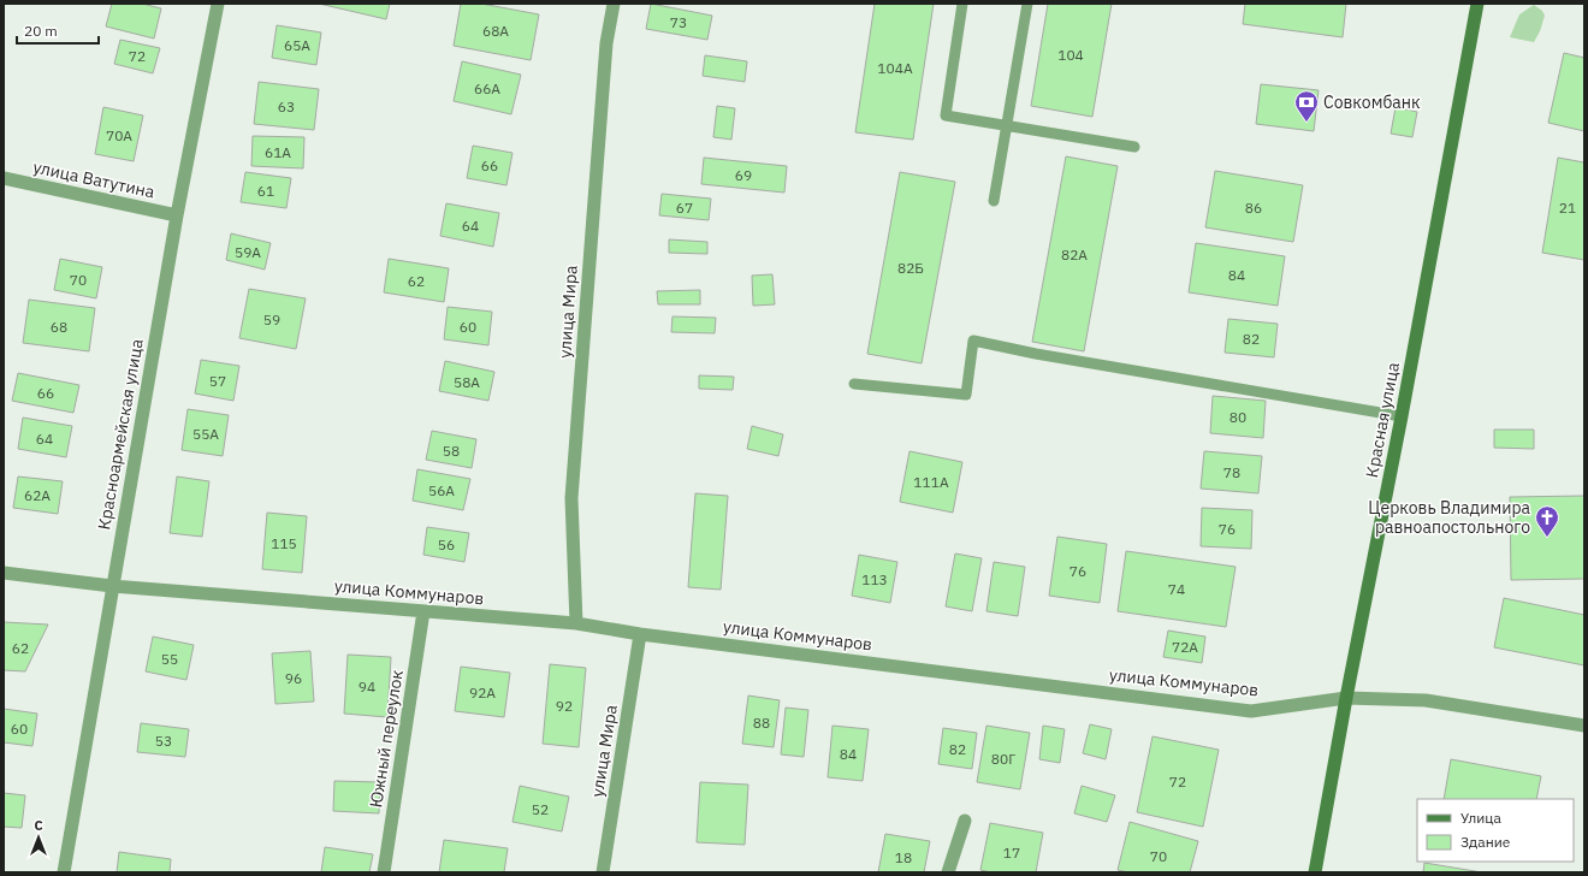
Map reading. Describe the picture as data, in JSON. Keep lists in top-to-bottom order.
{
  "streets": {
    "main road": ["Красная улица"],
    "street": [
      "улица Ватутина",
      "улица Мира",
      "Красноармейская улица",
      "улица Коммунаров",
      "Южный переулок"
    ]
  },
  "crossings": [
    ["улица Ватутина", "Красноармейская улица"],
    ["улица Мира", "улица Коммунаров"],
    ["Красная улица", "улица Коммунаров"],
    ["Красноармейская улица", "улица Коммунаров"],
    ["улица Коммунаров", "Южный переулок"]
  ],
  "places": {
    "bank": ["Совкомбанк"],
    "church": ["Церковь Владимира равноапостольного"]
  },
  "house_numbers": [
    "73",
    "68А",
    "65А",
    "104",
    "72",
    "104А",
    "66А",
    "63",
    "70А",
    "61А",
    "66",
    "69",
    "61",
    "67",
    "86",
    "21",
    "64",
    "59А",
    "82А",
    "82Б",
    "84",
    "70",
    "62",
    "59",
    "68",
    "60",
    "82",
    "57",
    "58А",
    "66",
    "80",
    "55А",
    "64",
    "58",
    "78",
    "111А",
    "56А",
    "62А",
    "76",
    "115",
    "56",
    "76",
    "113",
    "74",
    "72А",
    "62",
    "55",
    "96",
    "94",
    "92А",
    "92",
    "88",
    "60",
    "53",
    "82",
    "84",
    "80Г",
    "72",
    "52",
    "17",
    "70",
    "18"
  ],
  "legend": ["Улица", "Здание"],
  "scale_bar": "20 m",
  "north": "top"
}
